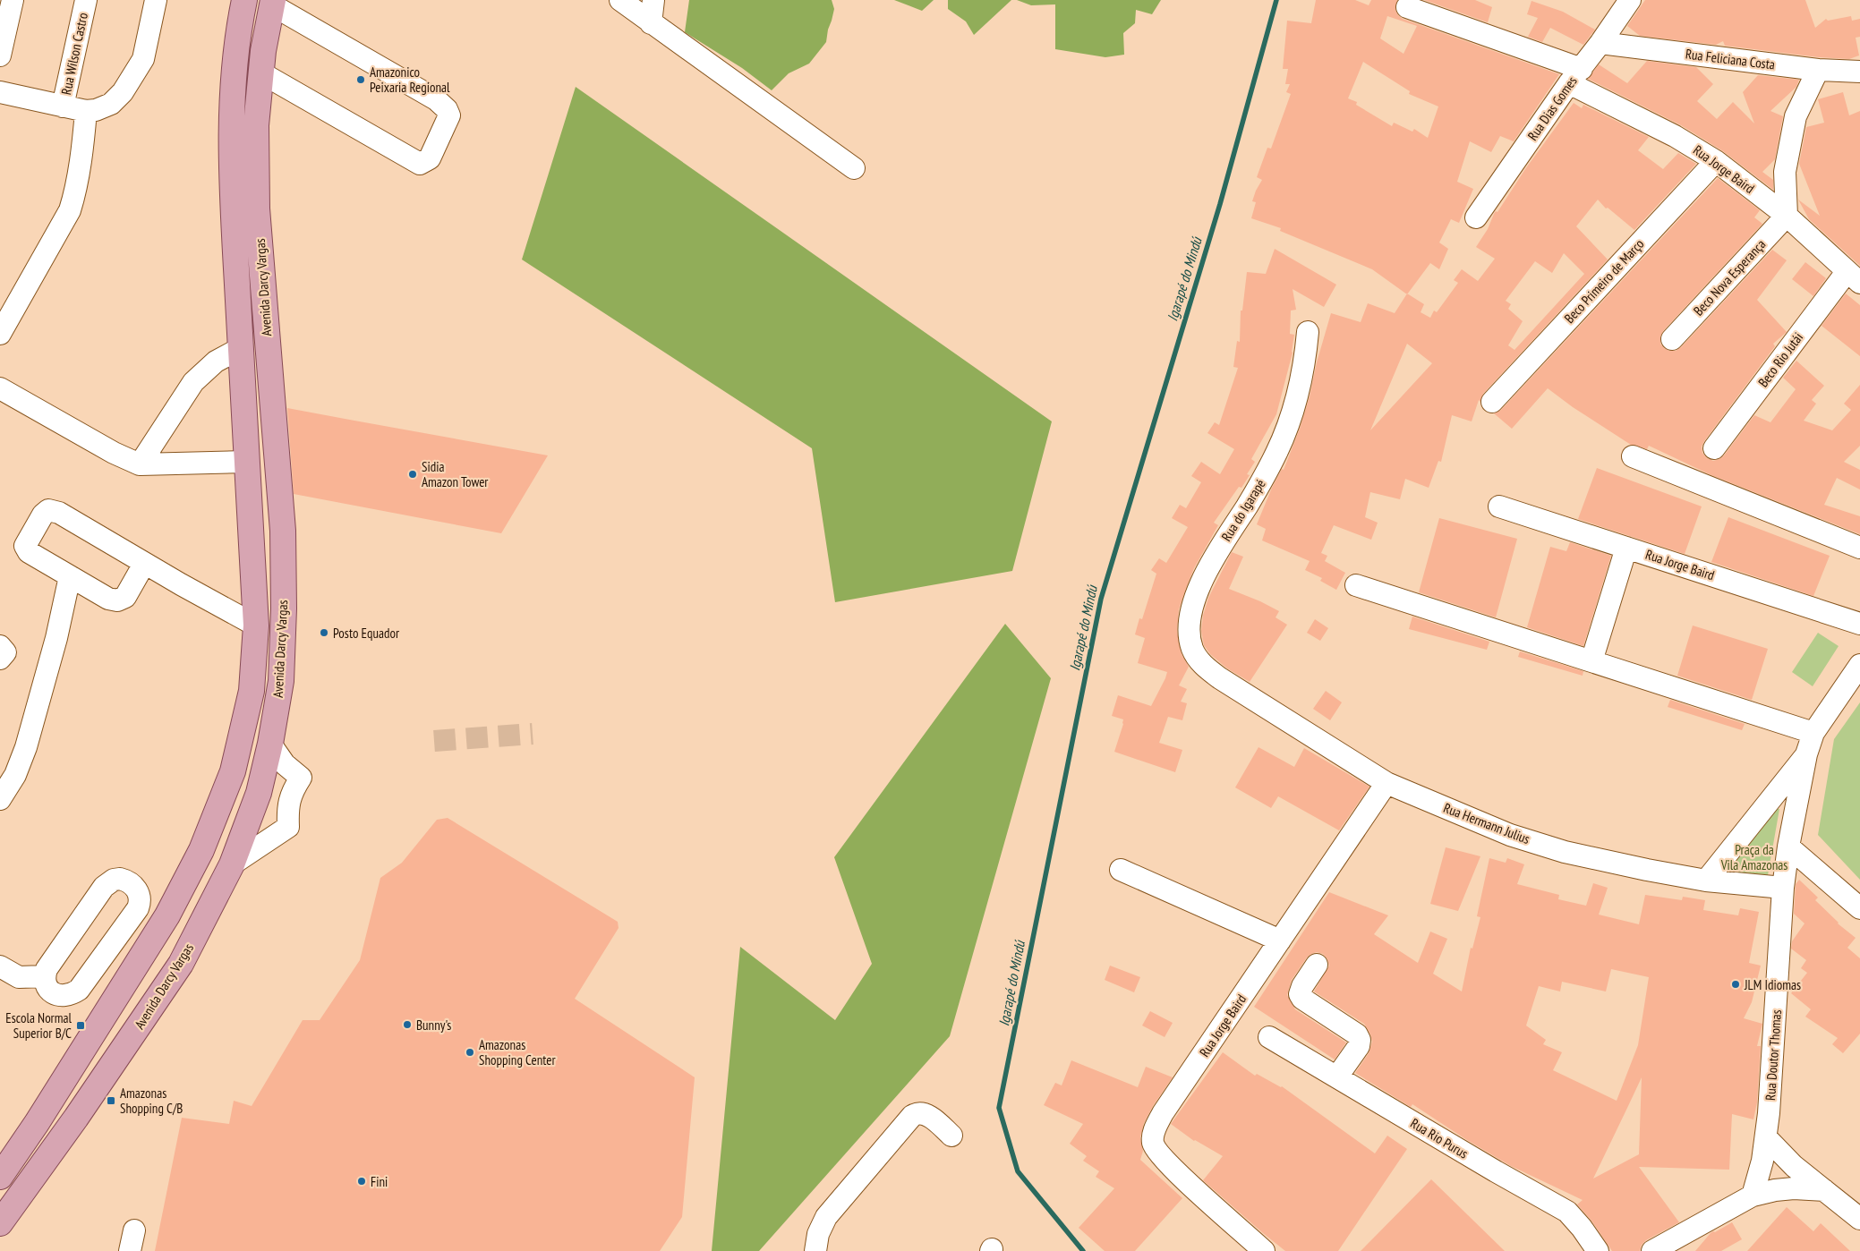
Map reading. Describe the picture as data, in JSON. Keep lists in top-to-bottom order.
{
  "streets": {
    "main road": ["Avenida Darcy Vargas"],
    "street": [
      "Rua Wilson Castro",
      "Rua Feliciana Costa",
      "Rua Dias Gomes",
      "Rua Jorge Baird",
      "Beco Nova Esperança",
      "Beco Primeiro de Março",
      "Beco Rio Jutái",
      "Rua do Igarapé",
      "Rua Hermann Julius",
      "Rua Doutor Thomas",
      "Rua Rio Purus"
    ]
  },
  "crossings": [
    ["Rua Feliciana Costa", "Rua Dias Gomes"],
    ["Rua Dias Gomes", "Rua Jorge Baird"],
    ["Rua Jorge Baird", "Beco Nova Esperança"],
    ["Rua Jorge Baird", "Beco Primeiro de Março"],
    ["Rua Jorge Baird", "Beco Rio Jutái"],
    ["Rua Jorge Baird", "Rua Hermann Julius"],
    ["Rua do Igarapé", "Rua Hermann Julius"],
    ["Rua Hermann Julius", "Rua Doutor Thomas"]
  ],
  "water": ["Igarapé do Mindú"],
  "parks": ["Praça da Vila Amazonas"],
  "places": {
    "other": [
      "Amazonico Peixaria Regional",
      "Sidia Amazon Tower",
      "Posto Equador",
      "JLM Idiomas",
      "Bunny's",
      "Amazonas Shopping Center",
      "Fini"
    ],
    "transit": ["Escola Normal Superior B/C", "Amazonas Shopping C/B"]
  }
}
